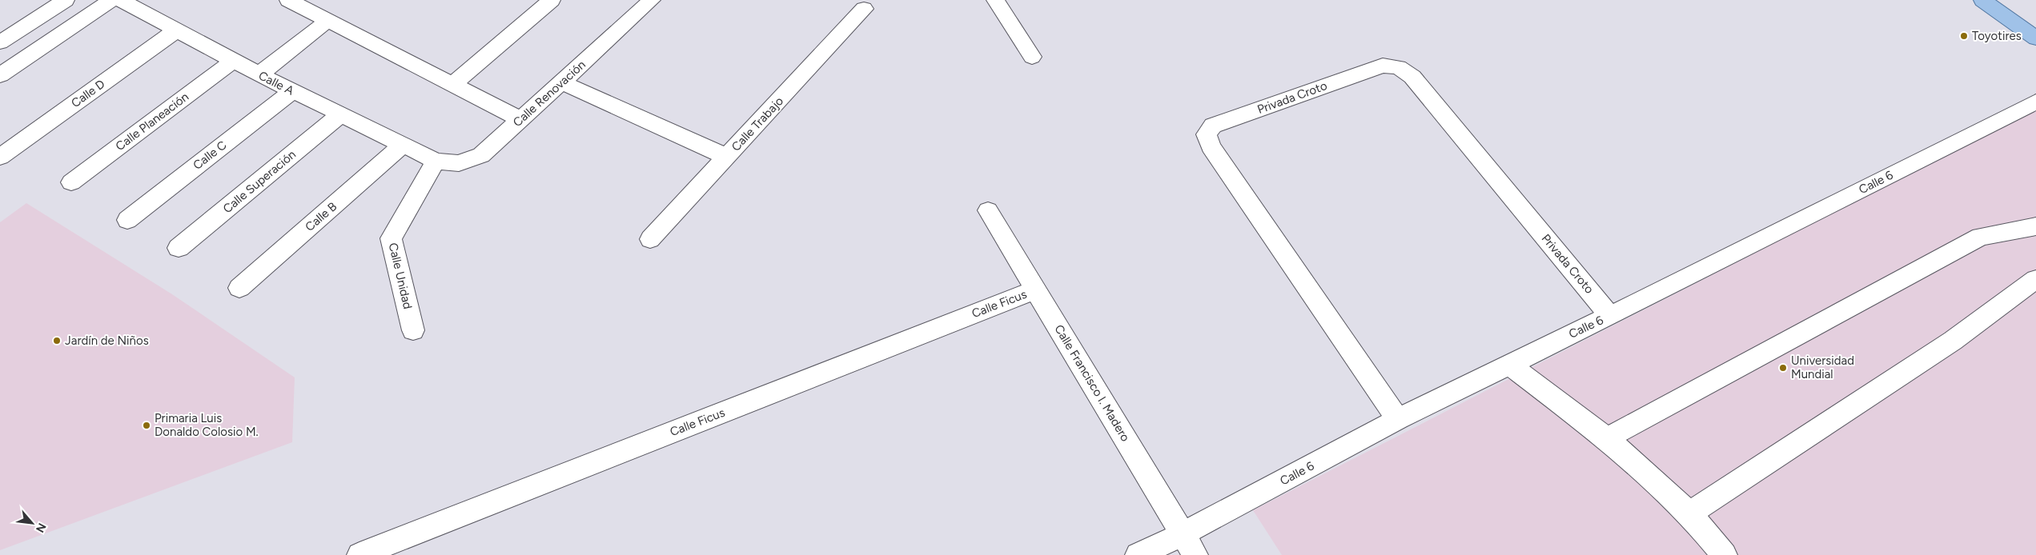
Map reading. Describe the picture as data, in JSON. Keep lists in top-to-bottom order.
{
  "streets": {
    "street": [
      "Calle A",
      "Calle D",
      "Calle Renovación",
      "Privada Croto",
      "Calle Planeación",
      "Calle Trabajo",
      "Calle C",
      "Calle Superación",
      "Calle 6",
      "Calle B",
      "Calle Unidad",
      "Calle Ficus",
      "Calle Francisco I. Madero"
    ]
  },
  "crossings": [
    ["Calle A", "Calle D"],
    ["Calle A", "Calle Renovación"],
    ["Calle A", "Calle Planeación"],
    ["Calle A", "Calle C"],
    ["Calle A", "Calle Superación"],
    ["Calle A", "Calle B"],
    ["Calle A", "Calle Unidad"],
    ["Calle Renovación", "Calle Unidad"],
    ["Privada Croto", "Calle 6"],
    ["Calle 6", "Calle Francisco I. Madero"],
    ["Calle Ficus", "Calle Francisco I. Madero"]
  ],
  "places": [
    "Toyotires",
    "Jardín de Niños",
    "Universidad Mundial",
    "Primaria Luis Donaldo Colosio M."
  ],
  "north": "bottom right"
}
